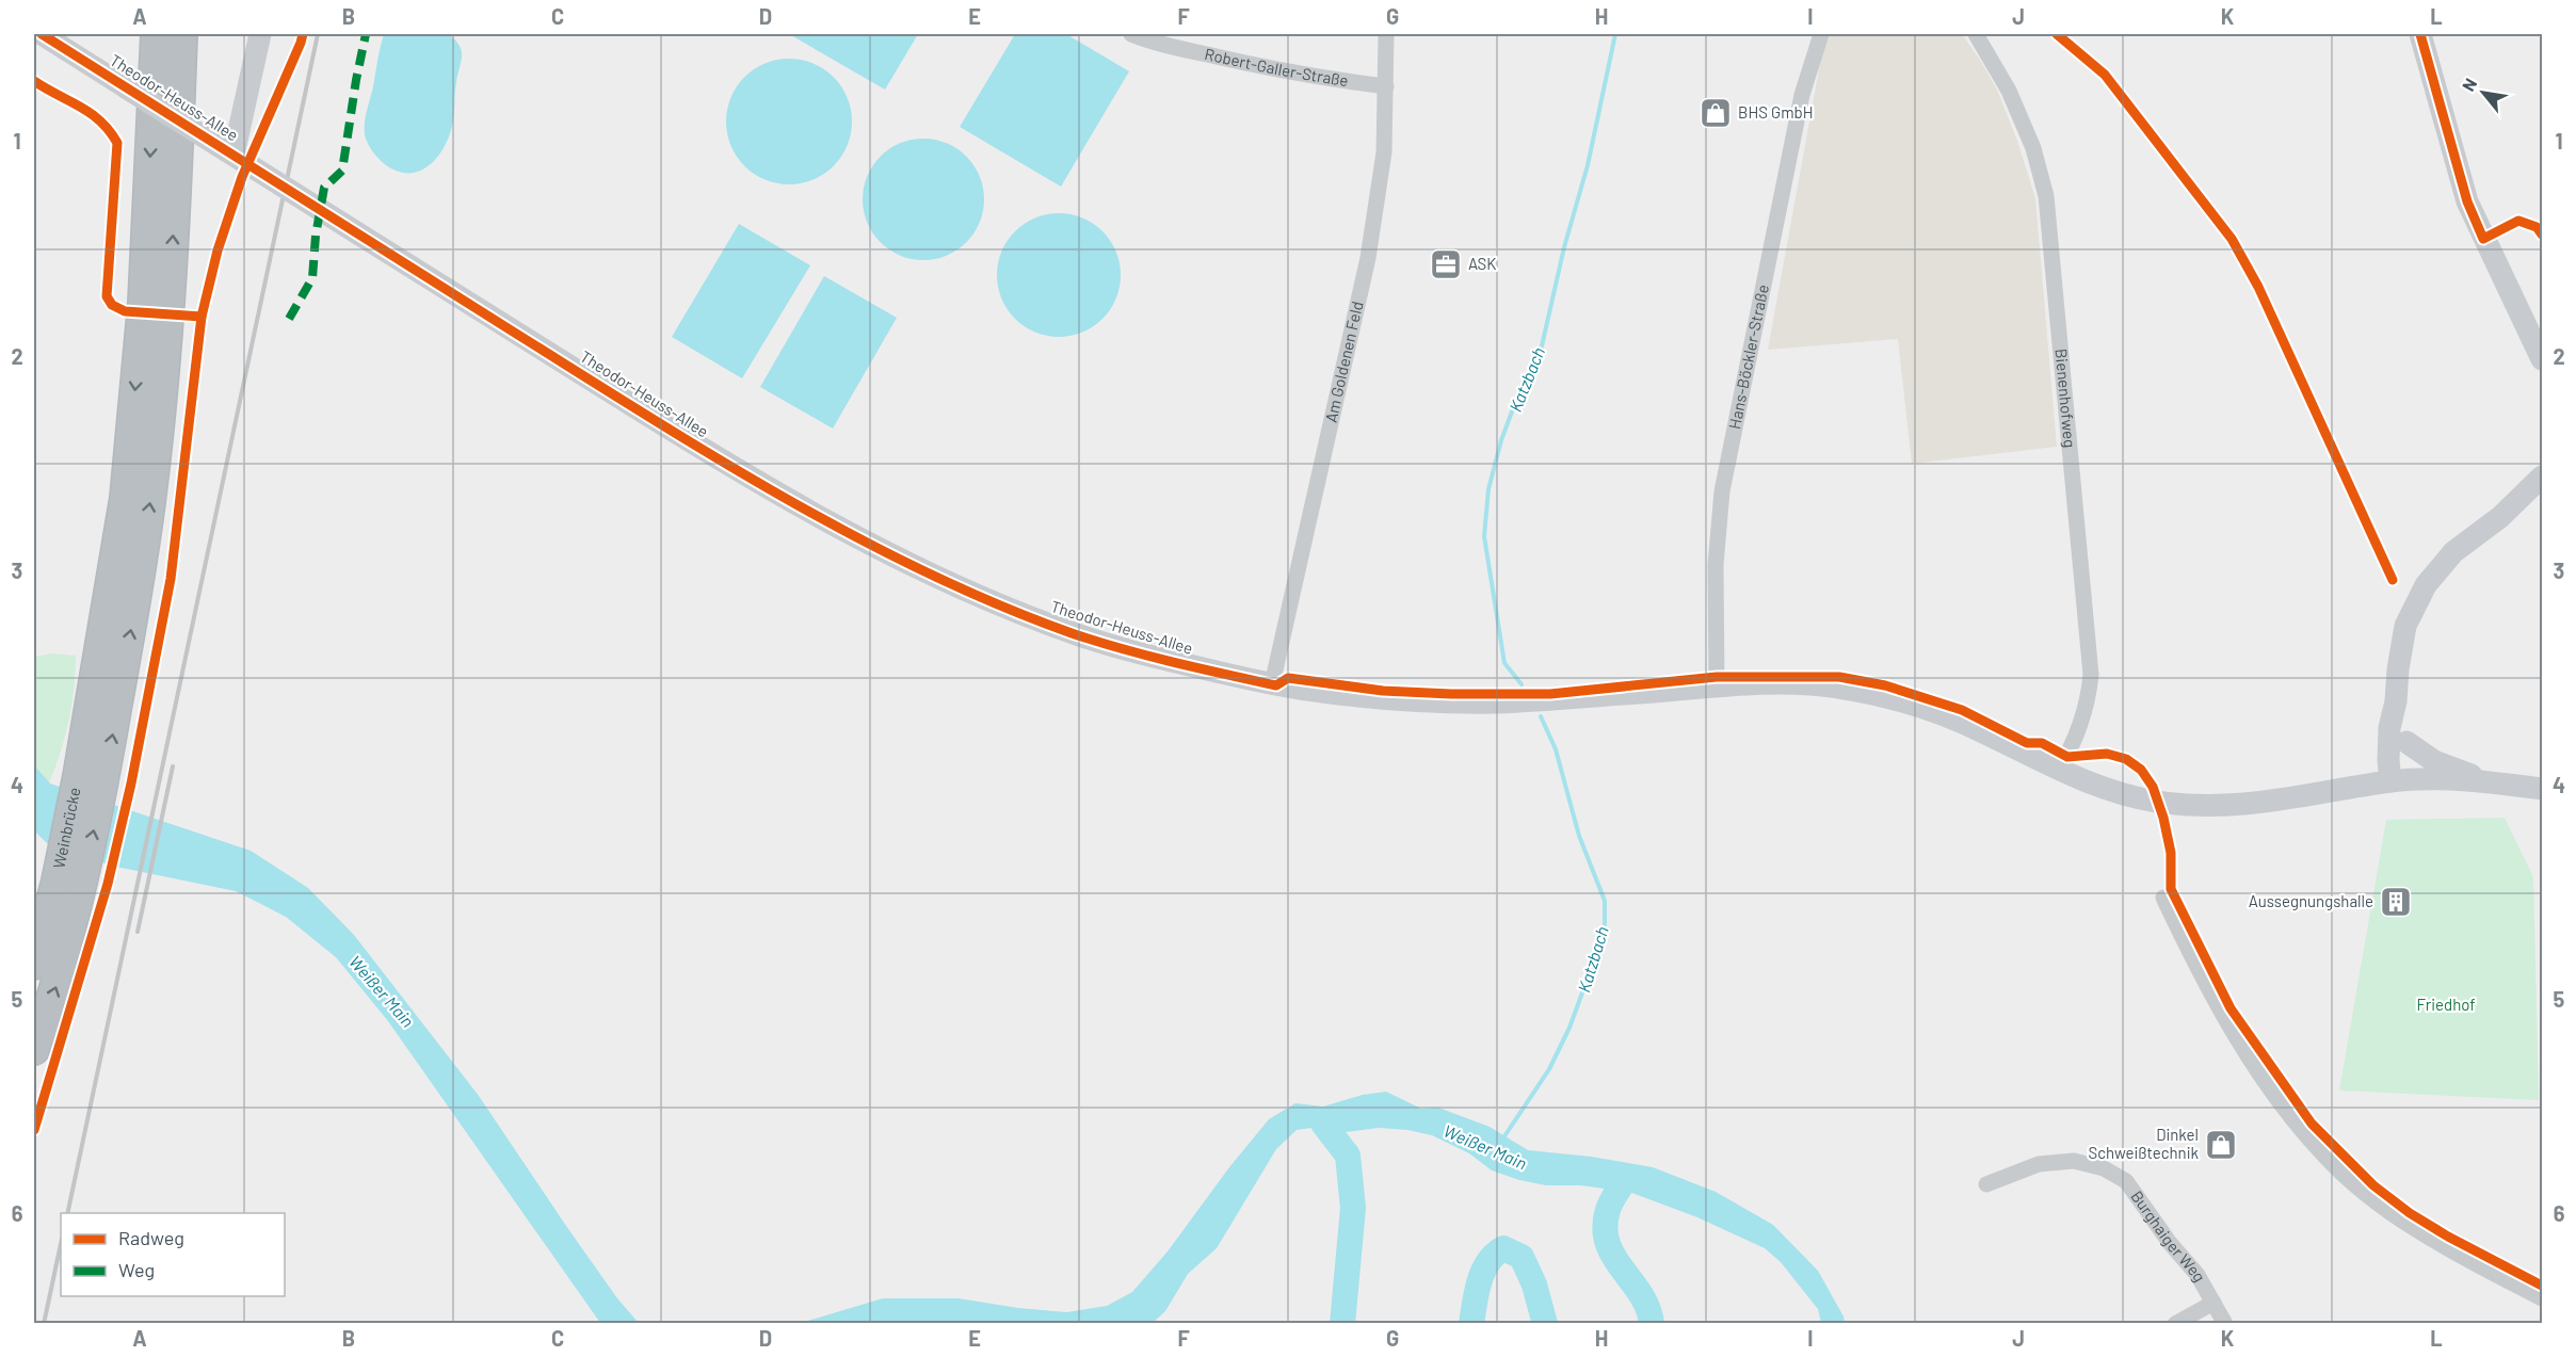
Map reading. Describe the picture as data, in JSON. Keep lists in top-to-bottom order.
{
  "streets": {
    "highway": ["Weinbrücke"],
    "main road": ["Theodor-Heuss-Allee"],
    "street": [
      "Robert-Galler-Straße",
      "Hans-Böckler-Straße",
      "Am Goldenen Feld",
      "Bienenhofweg",
      "Burghaiger Weg"
    ]
  },
  "crossings": [
    ["Robert-Galler-Straße", "Am Goldenen Feld"],
    ["Theodor-Heuss-Allee", "Hans-Böckler-Straße"],
    ["Theodor-Heuss-Allee", "Am Goldenen Feld"],
    ["Theodor-Heuss-Allee", "Bienenhofweg"]
  ],
  "water": ["Katzbach", "Weißer Main"],
  "parks": ["Friedhof"],
  "places": {
    "shop": ["BHS GmbH", "Dinkel Schweißtechnik"],
    "office": ["ASK"],
    "building": ["Aussegnungshalle"]
  },
  "legend": ["Radweg", "Weg"],
  "north": "top left",
  "grid": {
    "columns": [
      "A",
      "B",
      "C",
      "D",
      "E",
      "F",
      "G",
      "H",
      "I",
      "J",
      "K",
      "L"
    ],
    "rows": [
      "1",
      "2",
      "3",
      "4",
      "5",
      "6"
    ]
  }
}
